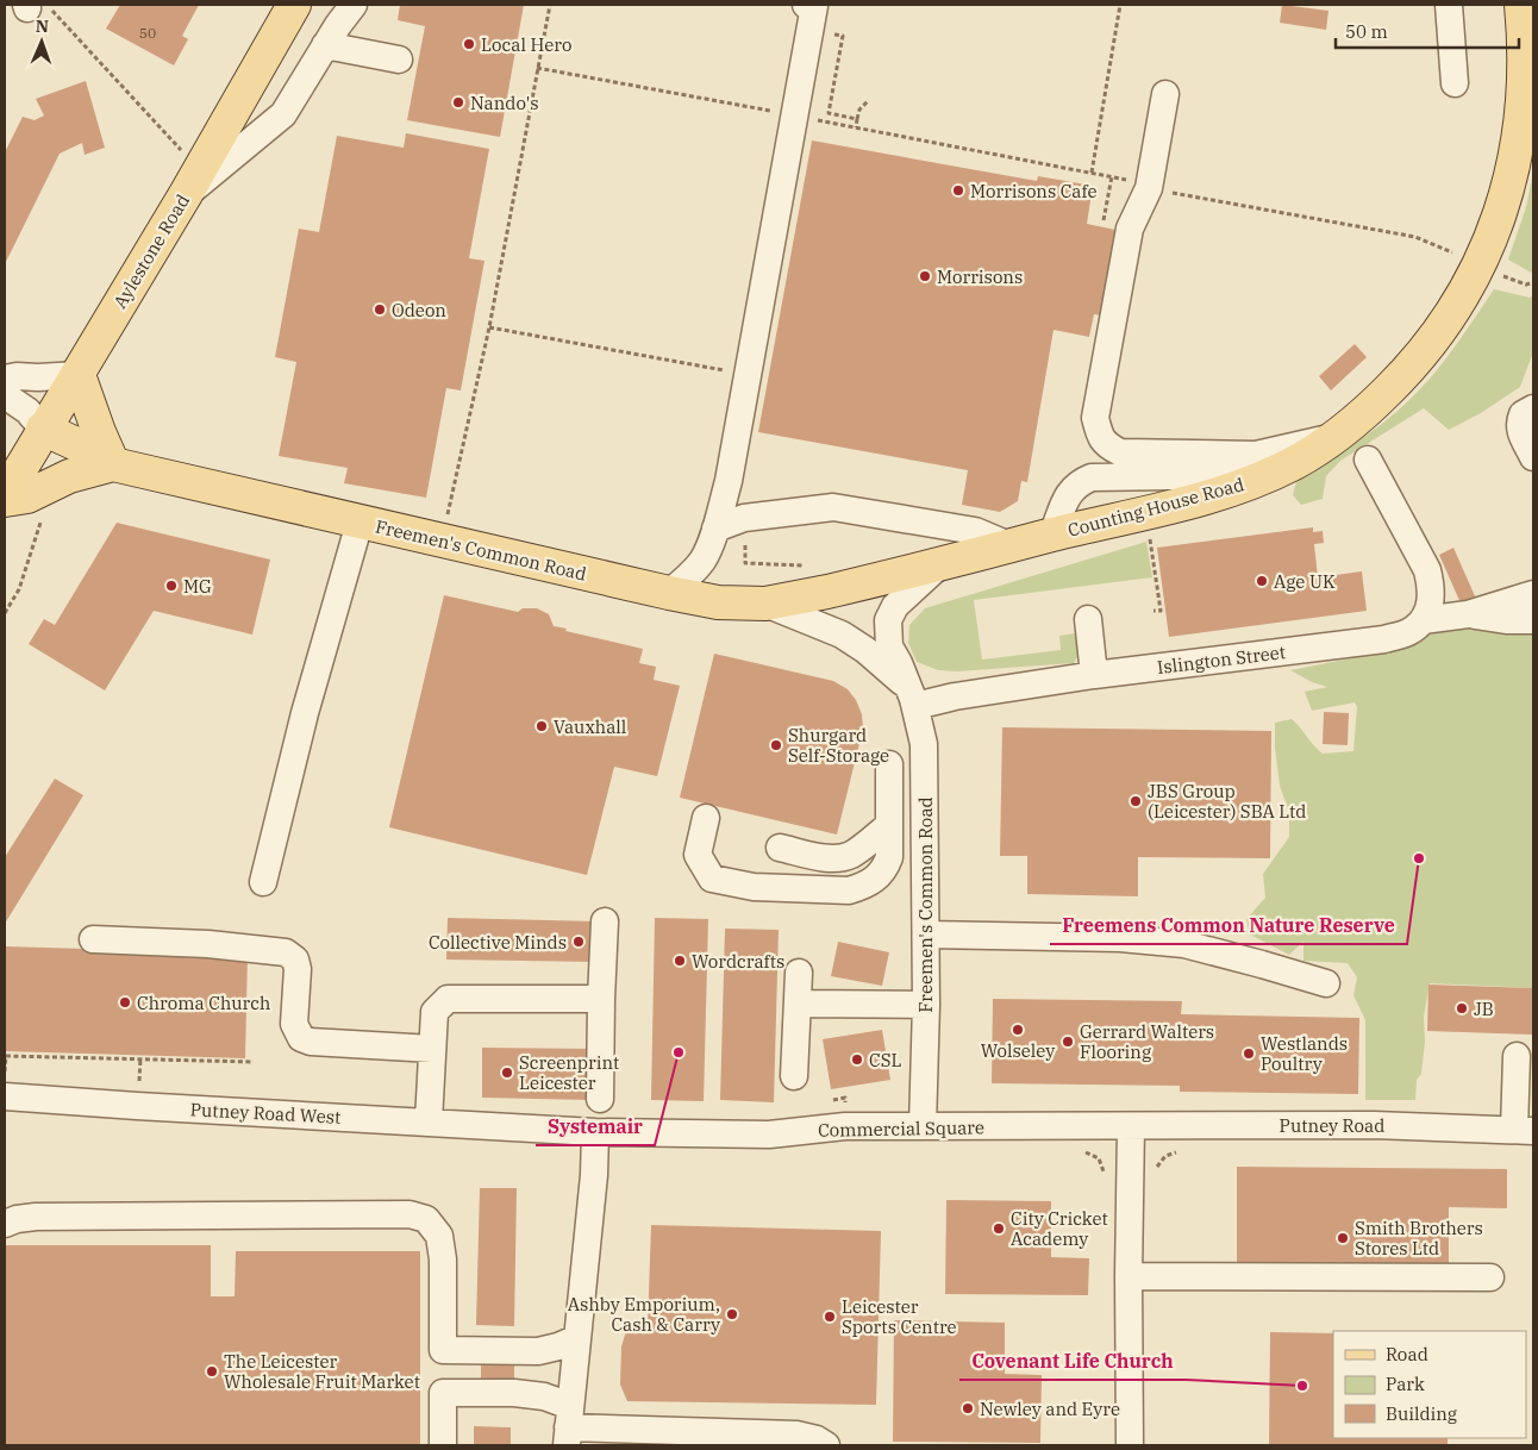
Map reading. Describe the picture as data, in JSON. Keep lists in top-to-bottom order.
{
  "streets": {
    "main road": ["Aylestone Road", "Counting House Road", "Freemen's Common Road"],
    "street": [
      "Islington Street",
      "Putney Road West",
      "Putney Road",
      "Commercial Square"
    ]
  },
  "crossings": [
    ["Aylestone Road", "Freemen's Common Road"],
    ["Counting House Road", "Freemen's Common Road"],
    ["Freemen's Common Road", "Islington Street"],
    ["Freemen's Common Road", "Commercial Square"],
    ["Putney Road West", "Commercial Square"],
    ["Putney Road", "Commercial Square"]
  ],
  "places": [
    "Local Hero",
    "Nando's",
    "Morrisons Cafe",
    "Morrisons",
    "Odeon",
    "Age UK",
    "MG",
    "Vauxhall",
    "Shurgard Self-Storage",
    "JBS Group (Leicester) SBA Ltd",
    "Freemens Common Nature Reserve",
    "Collective Minds",
    "Wordcrafts",
    "Chroma Church",
    "JB",
    "Wolseley",
    "Gerrard Walters Flooring",
    "Systemair",
    "Westlands Poultry",
    "CSL",
    "Screenprint Leicester",
    "City Cricket Academy",
    "Smith Brothers Stores Ltd",
    "Ashby Emporium, Cash & Carry",
    "Leicester Sports Centre",
    "The Leicester Wholesale Fruit Market",
    "Covenant Life Church",
    "Newley and Eyre"
  ],
  "house_numbers": ["50"],
  "legend": ["Road", "Park", "Building"],
  "scale_bar": "50 m",
  "north": "top"
}
